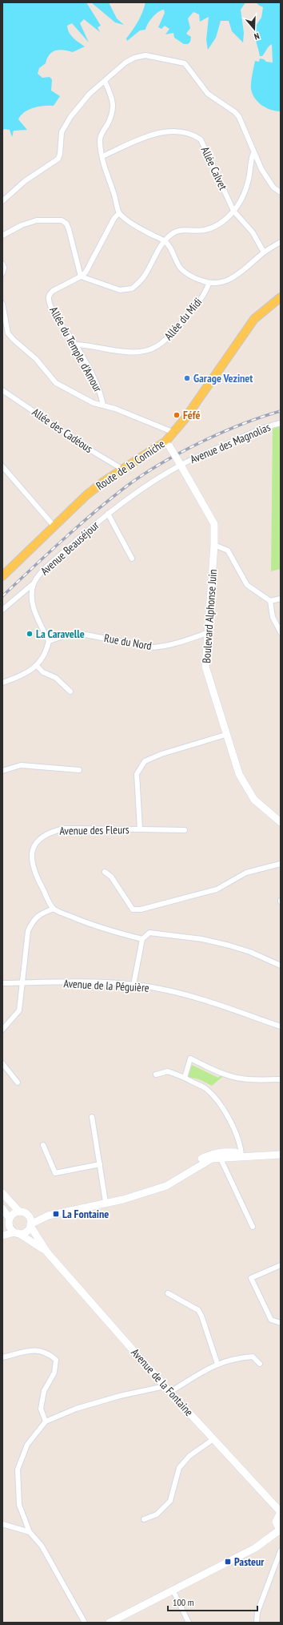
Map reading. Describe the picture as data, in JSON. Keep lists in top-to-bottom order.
{
  "streets": {
    "main road": ["Route de la Corniche"],
    "street": [
      "Allée Calvet",
      "Allée du Midi",
      "Allée du Temple d'Amour",
      "Allée des Cadéous",
      "Avenue des Magnolias",
      "Avenue Beauséjour",
      "Boulevard Alphonse Juin",
      "Rue du Nord",
      "Avenue des Fleurs",
      "Avenue de la Péguière",
      "Avenue de la Fontaine"
    ]
  },
  "crossings": [
    ["Allée du Midi", "Allée du Temple d'Amour"],
    ["Allée des Cadéous", "Route de la Corniche"],
    ["Avenue des Magnolias", "Avenue Beauséjour"],
    ["Avenue des Magnolias", "Boulevard Alphonse Juin"],
    ["Route de la Corniche", "Boulevard Alphonse Juin"],
    ["Avenue Beauséjour", "Boulevard Alphonse Juin"],
    ["Avenue Beauséjour", "Rue du Nord"],
    ["Boulevard Alphonse Juin", "Rue du Nord"],
    ["Boulevard Alphonse Juin", "Avenue des Fleurs"]
  ],
  "places": {
    "other": ["Garage Vezinet", "Féfé", "La Caravelle"],
    "transit": ["La Fontaine", "Pasteur"]
  },
  "scale_bar": "100 m",
  "north": "bottom"
}
